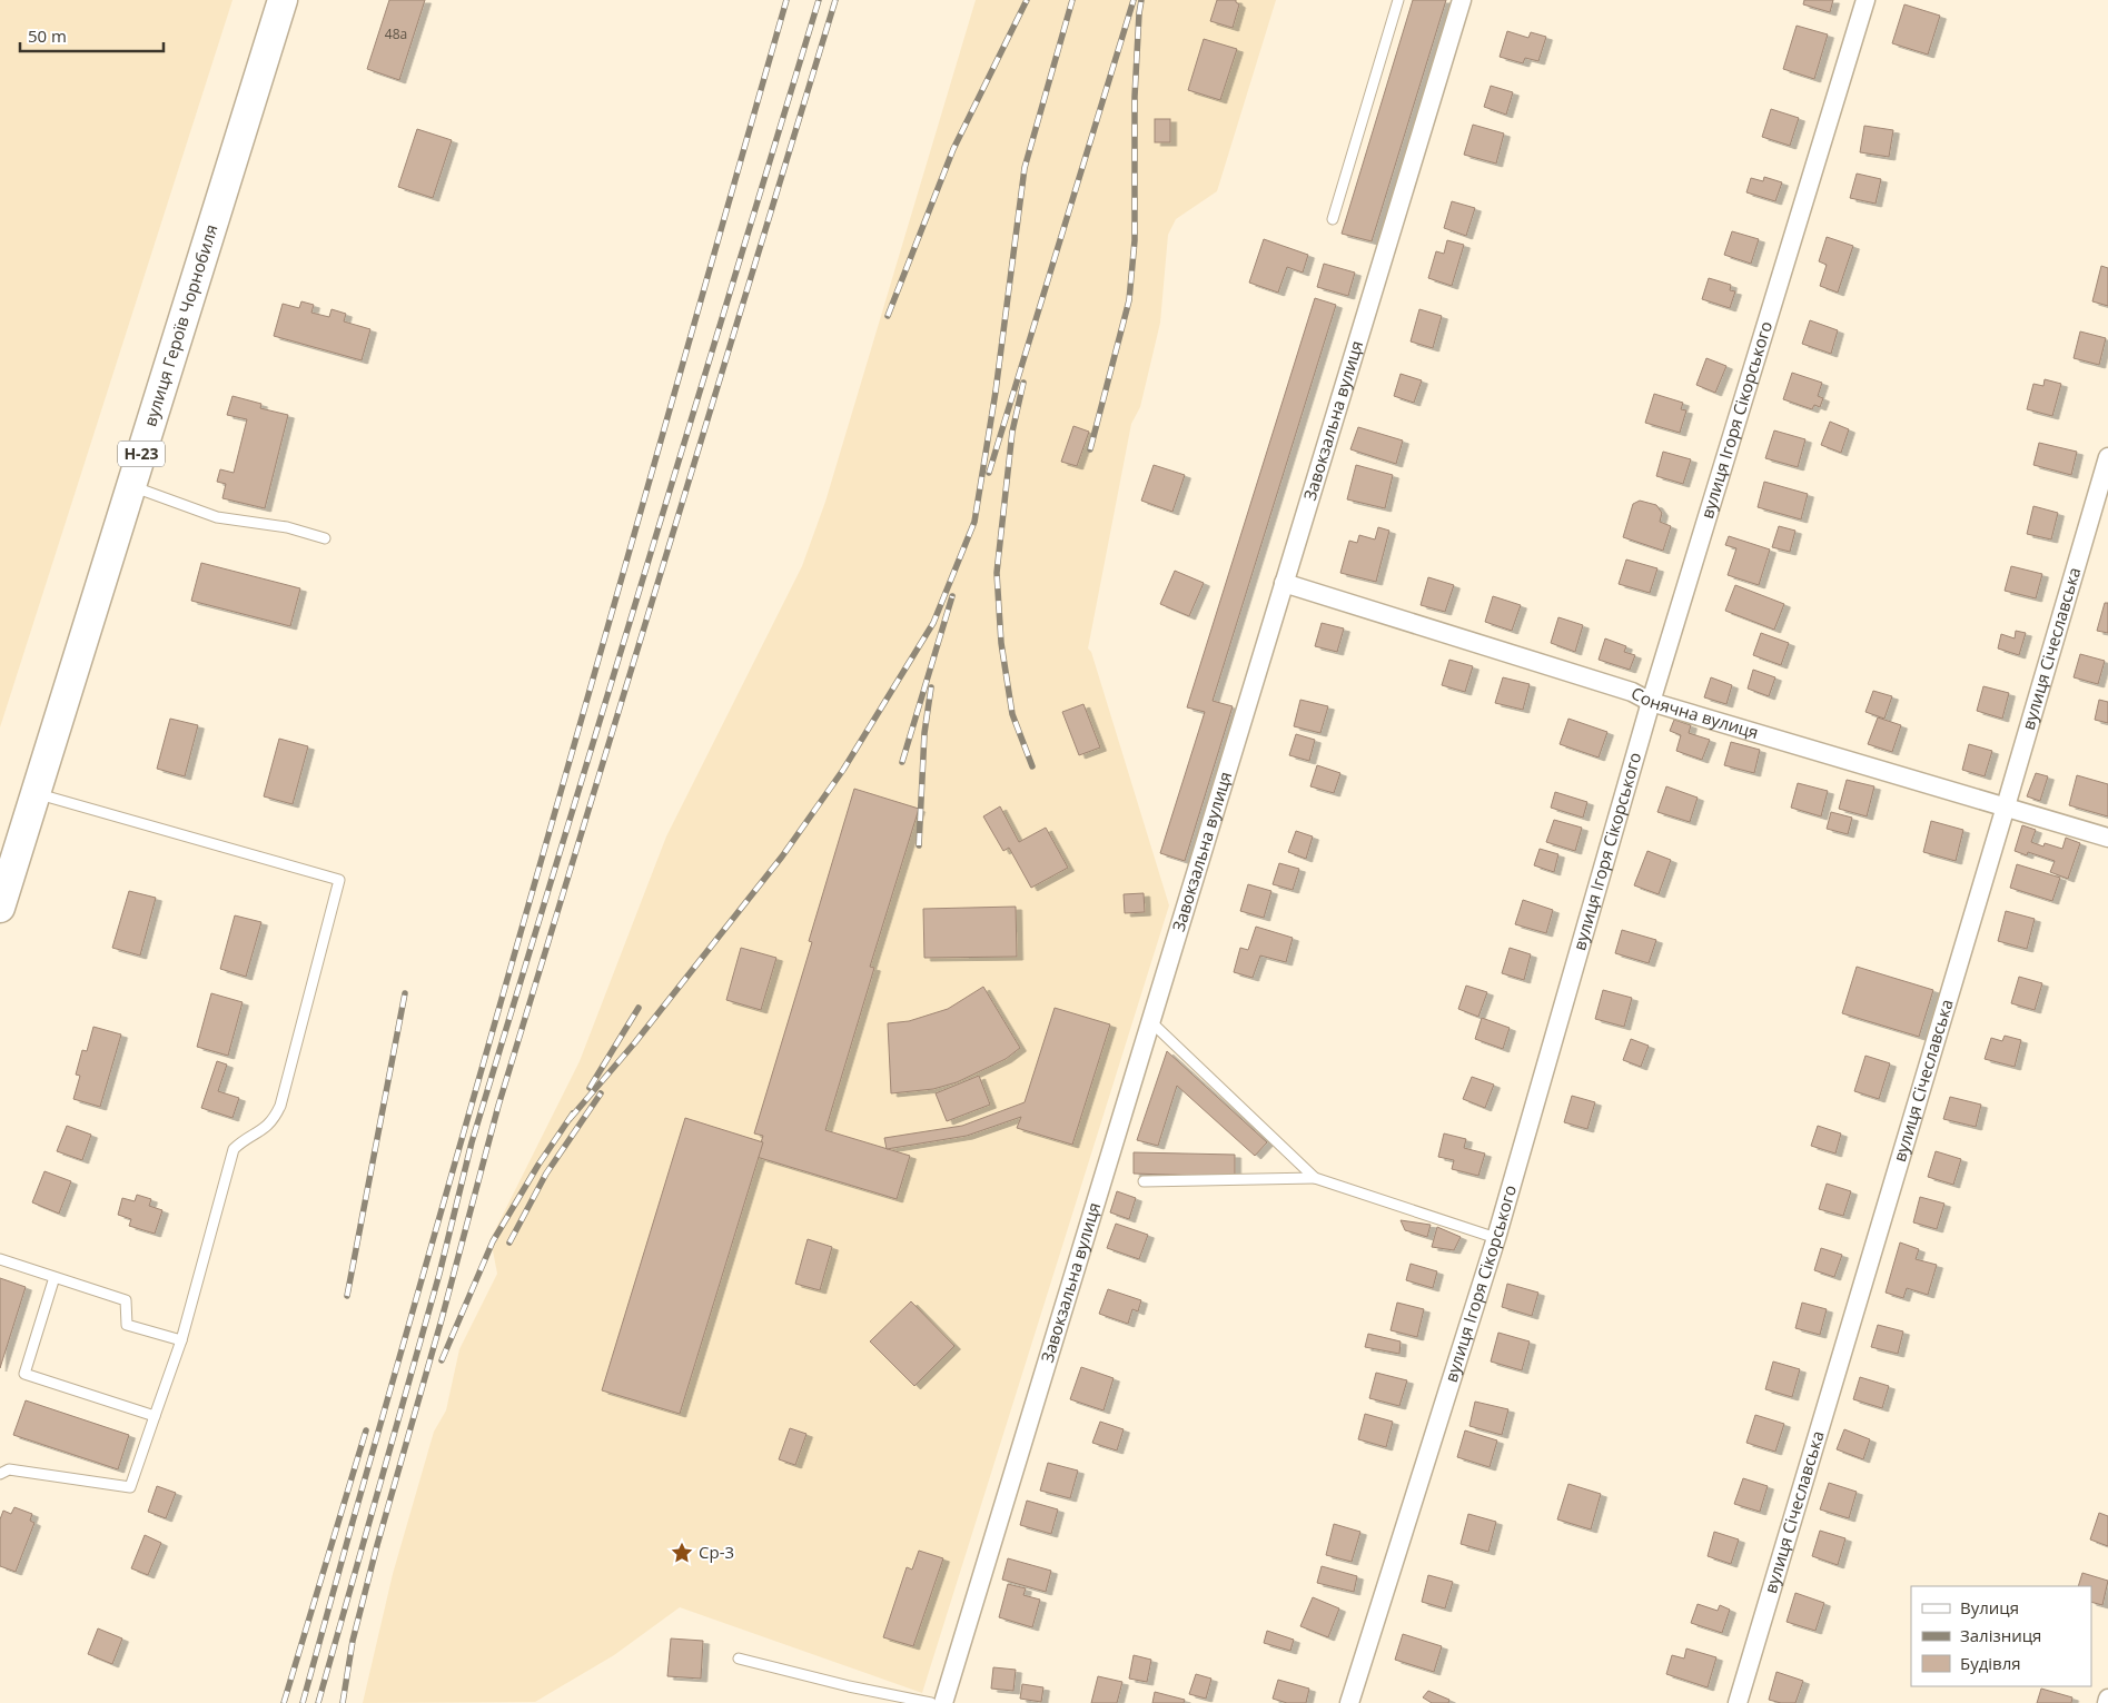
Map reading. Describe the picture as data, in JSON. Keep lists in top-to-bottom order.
{
  "streets": {
    "main road": ["вулиця Героїв Чорнобиля", "Н-23"],
    "street": [
      "Завокзальна вулиця",
      "вулиця Ігоря Сікорського",
      "вулиця Січеславська",
      "Сонячна вулиця"
    ]
  },
  "crossings": [
    ["Завокзальна вулиця", "Сонячна вулиця"],
    ["вулиця Ігоря Сікорського", "Сонячна вулиця"],
    ["вулиця Січеславська", "Сонячна вулиця"]
  ],
  "places": {
    "place": ["Ср-3"]
  },
  "house_numbers": ["48а"],
  "legend": ["Вулиця", "Залізниця", "Будівля"],
  "scale_bar": "50 m"
}
